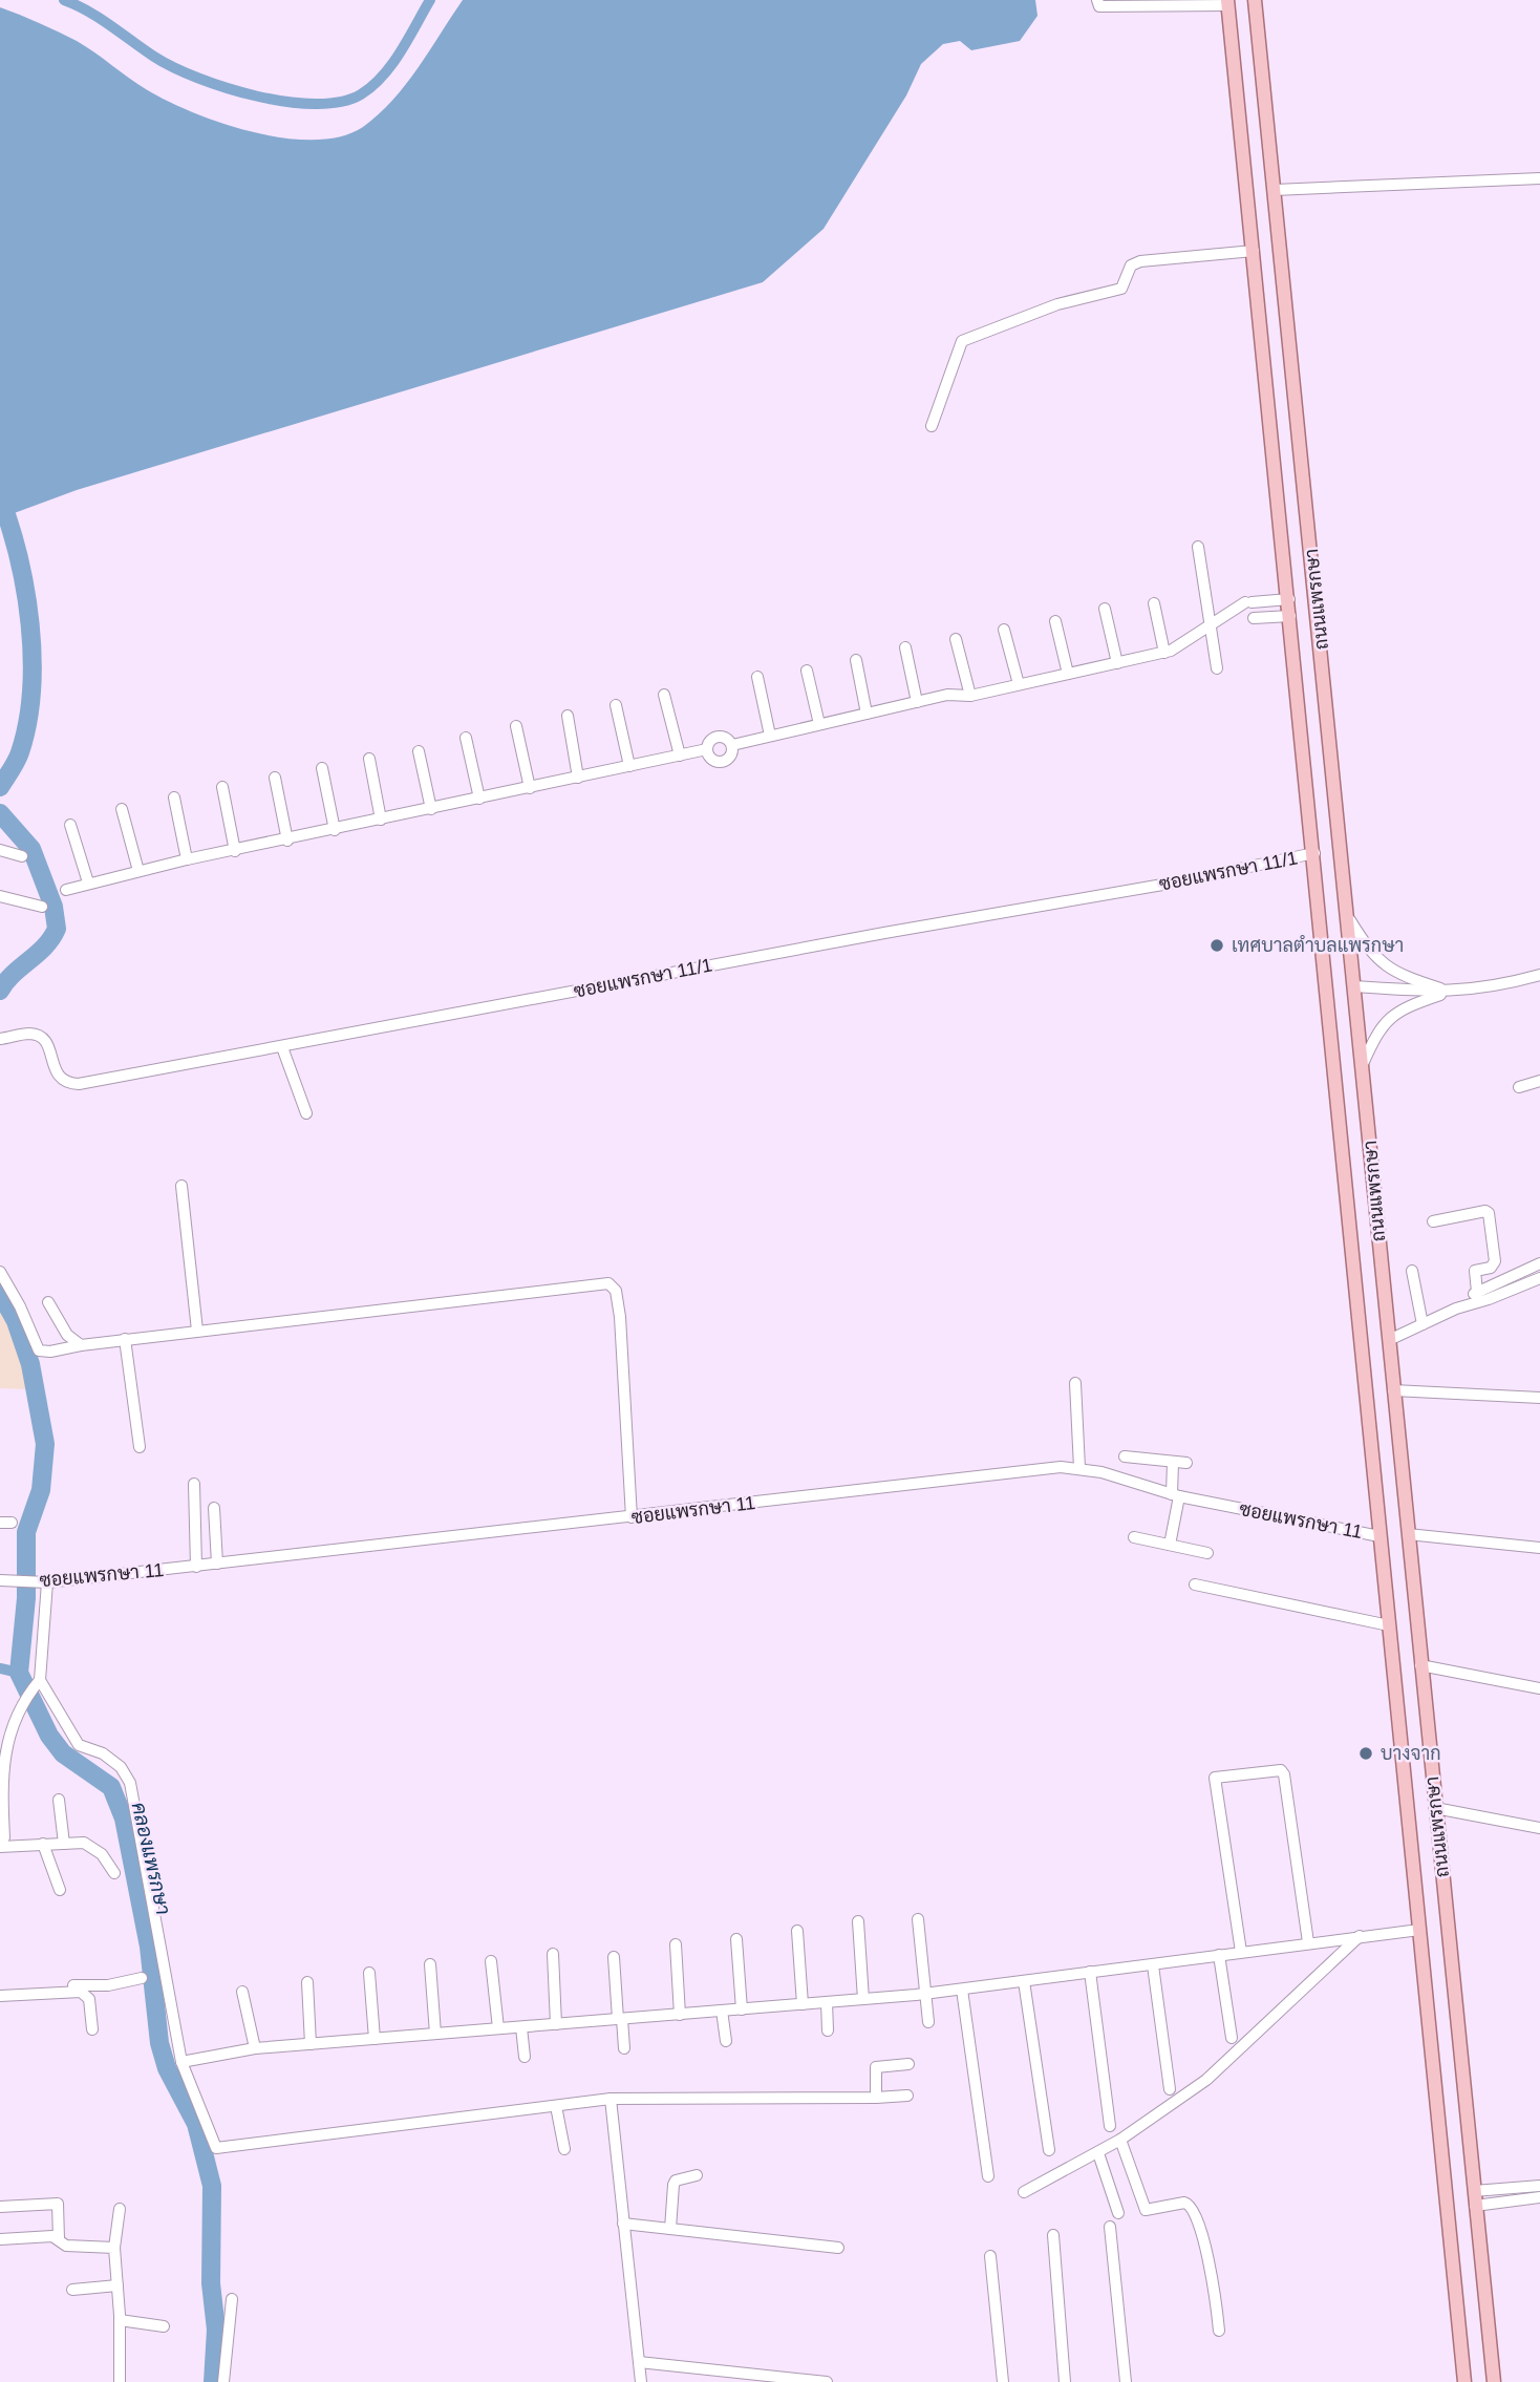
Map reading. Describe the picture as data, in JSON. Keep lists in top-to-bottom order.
{
  "streets": {
    "main road": ["ถนนแพรกษา"],
    "street": ["ซอยแพรกษา 11/1", "ซอยแพรกษา 11"]
  },
  "crossings": [
    ["ถนนแพรกษา", "ซอยแพรกษา 11/1"],
    ["ถนนแพรกษา", "ซอยแพรกษา 11"]
  ],
  "water": ["คลองแพรกษา"],
  "places": ["เทศบาลตำบลแพรกษา", "บางจาก"]
}
